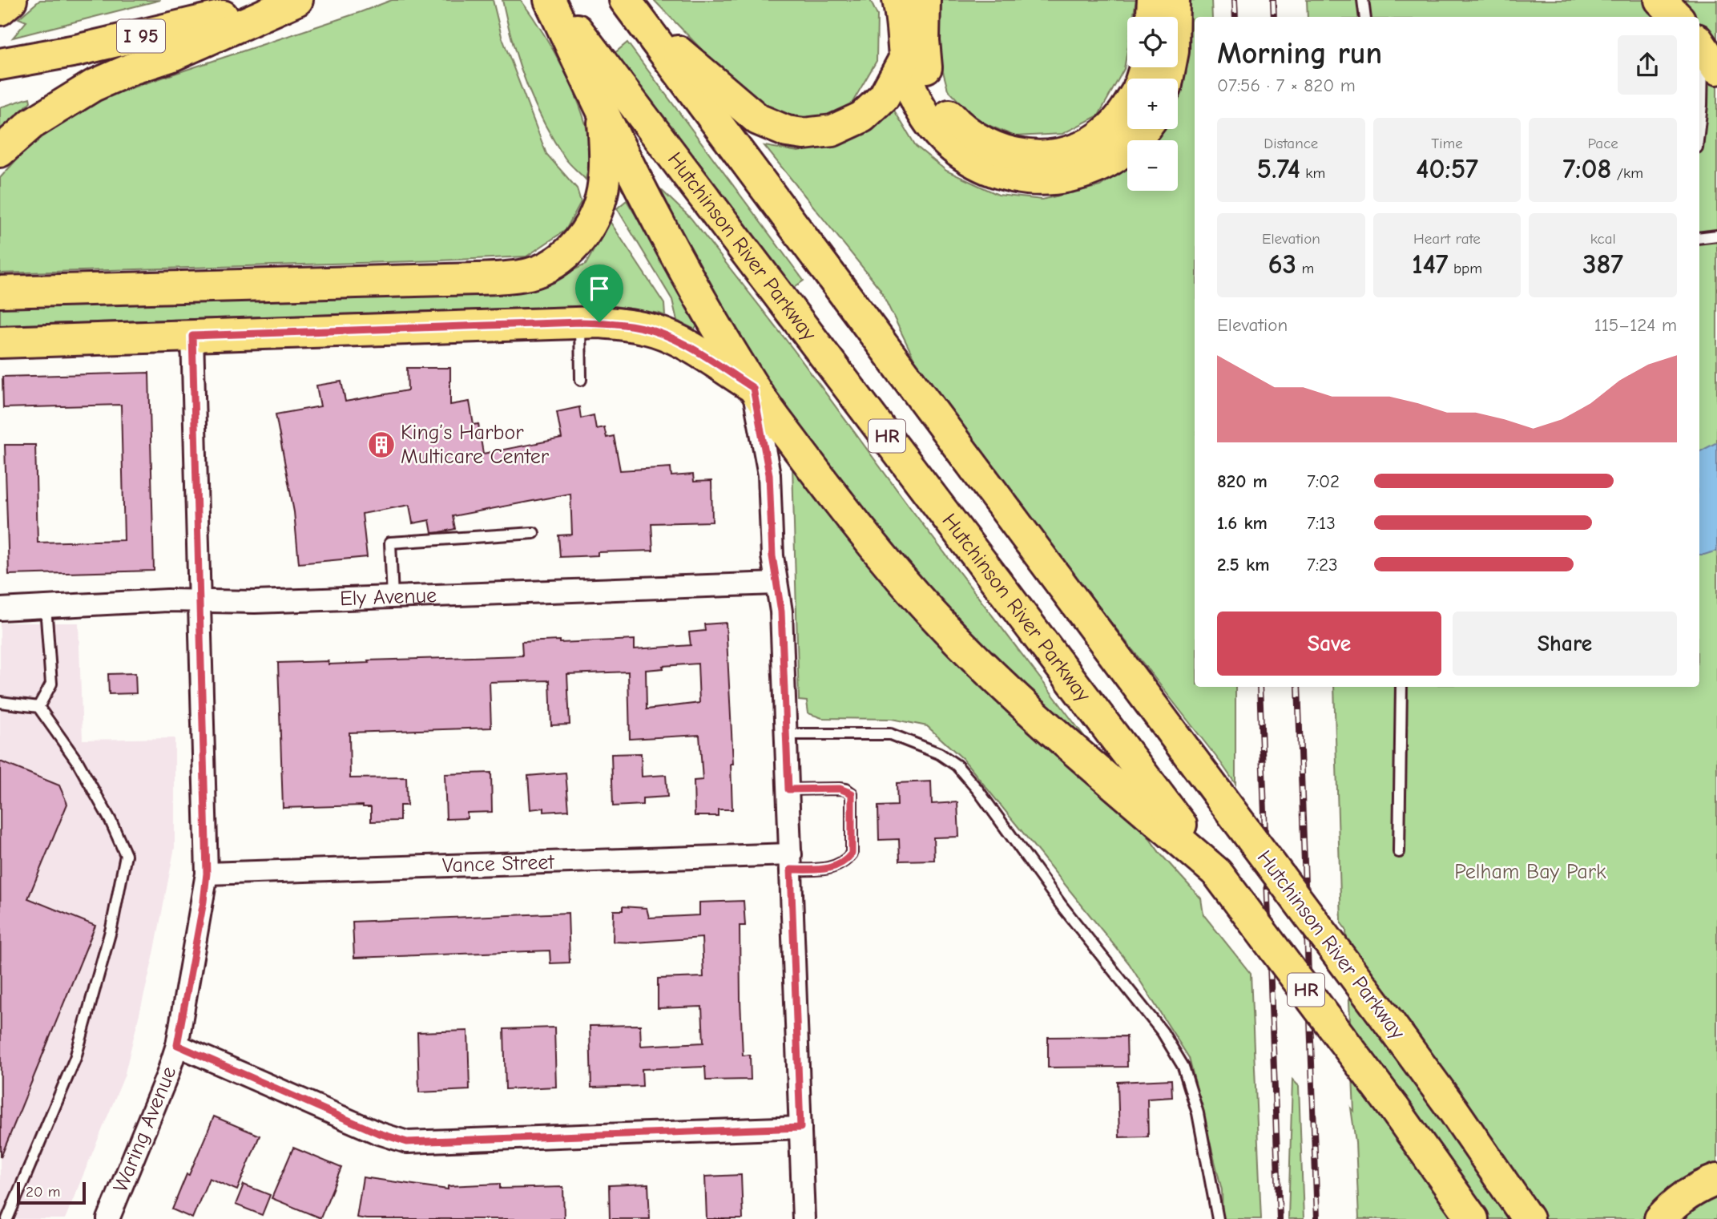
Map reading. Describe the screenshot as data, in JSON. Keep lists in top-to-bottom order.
{
  "streets": {
    "main road": ["I 95", "Hutchinson River Parkway", "HR"],
    "street": ["Ely Avenue", "Vance Street", "Waring Avenue"]
  },
  "crossings": [
    ["Ely Avenue", "Waring Avenue"],
    ["Vance Street", "Waring Avenue"]
  ],
  "parks": ["Pelham Bay Park"],
  "places": {
    "building": ["King’s Harbor Multicare Center"]
  },
  "scale_bar": "20 m",
  "page": {
    "map_buttons": ["+", "−"],
    "heading": ["Morning run", "07:56 · 7 × 820 m"],
    "stats": [
      ["Distance", "5.74 km"],
      ["Time", "40:57"],
      ["Pace", "7:08 /km"],
      ["Elevation", "63 m"],
      ["Heart rate", "147 bpm"],
      ["kcal", "387"]
    ],
    "chart": ["Elevation", "115–124 m"],
    "list": [
      {
        "name": "820 m",
        "note": "7:02"
      },
      {
        "name": "1.6 km",
        "note": "7:13"
      },
      {
        "name": "2.5 km",
        "note": "7:23"
      }
    ],
    "buttons": ["Save", "Share"],
    "scale": "20 m"
  }
}
